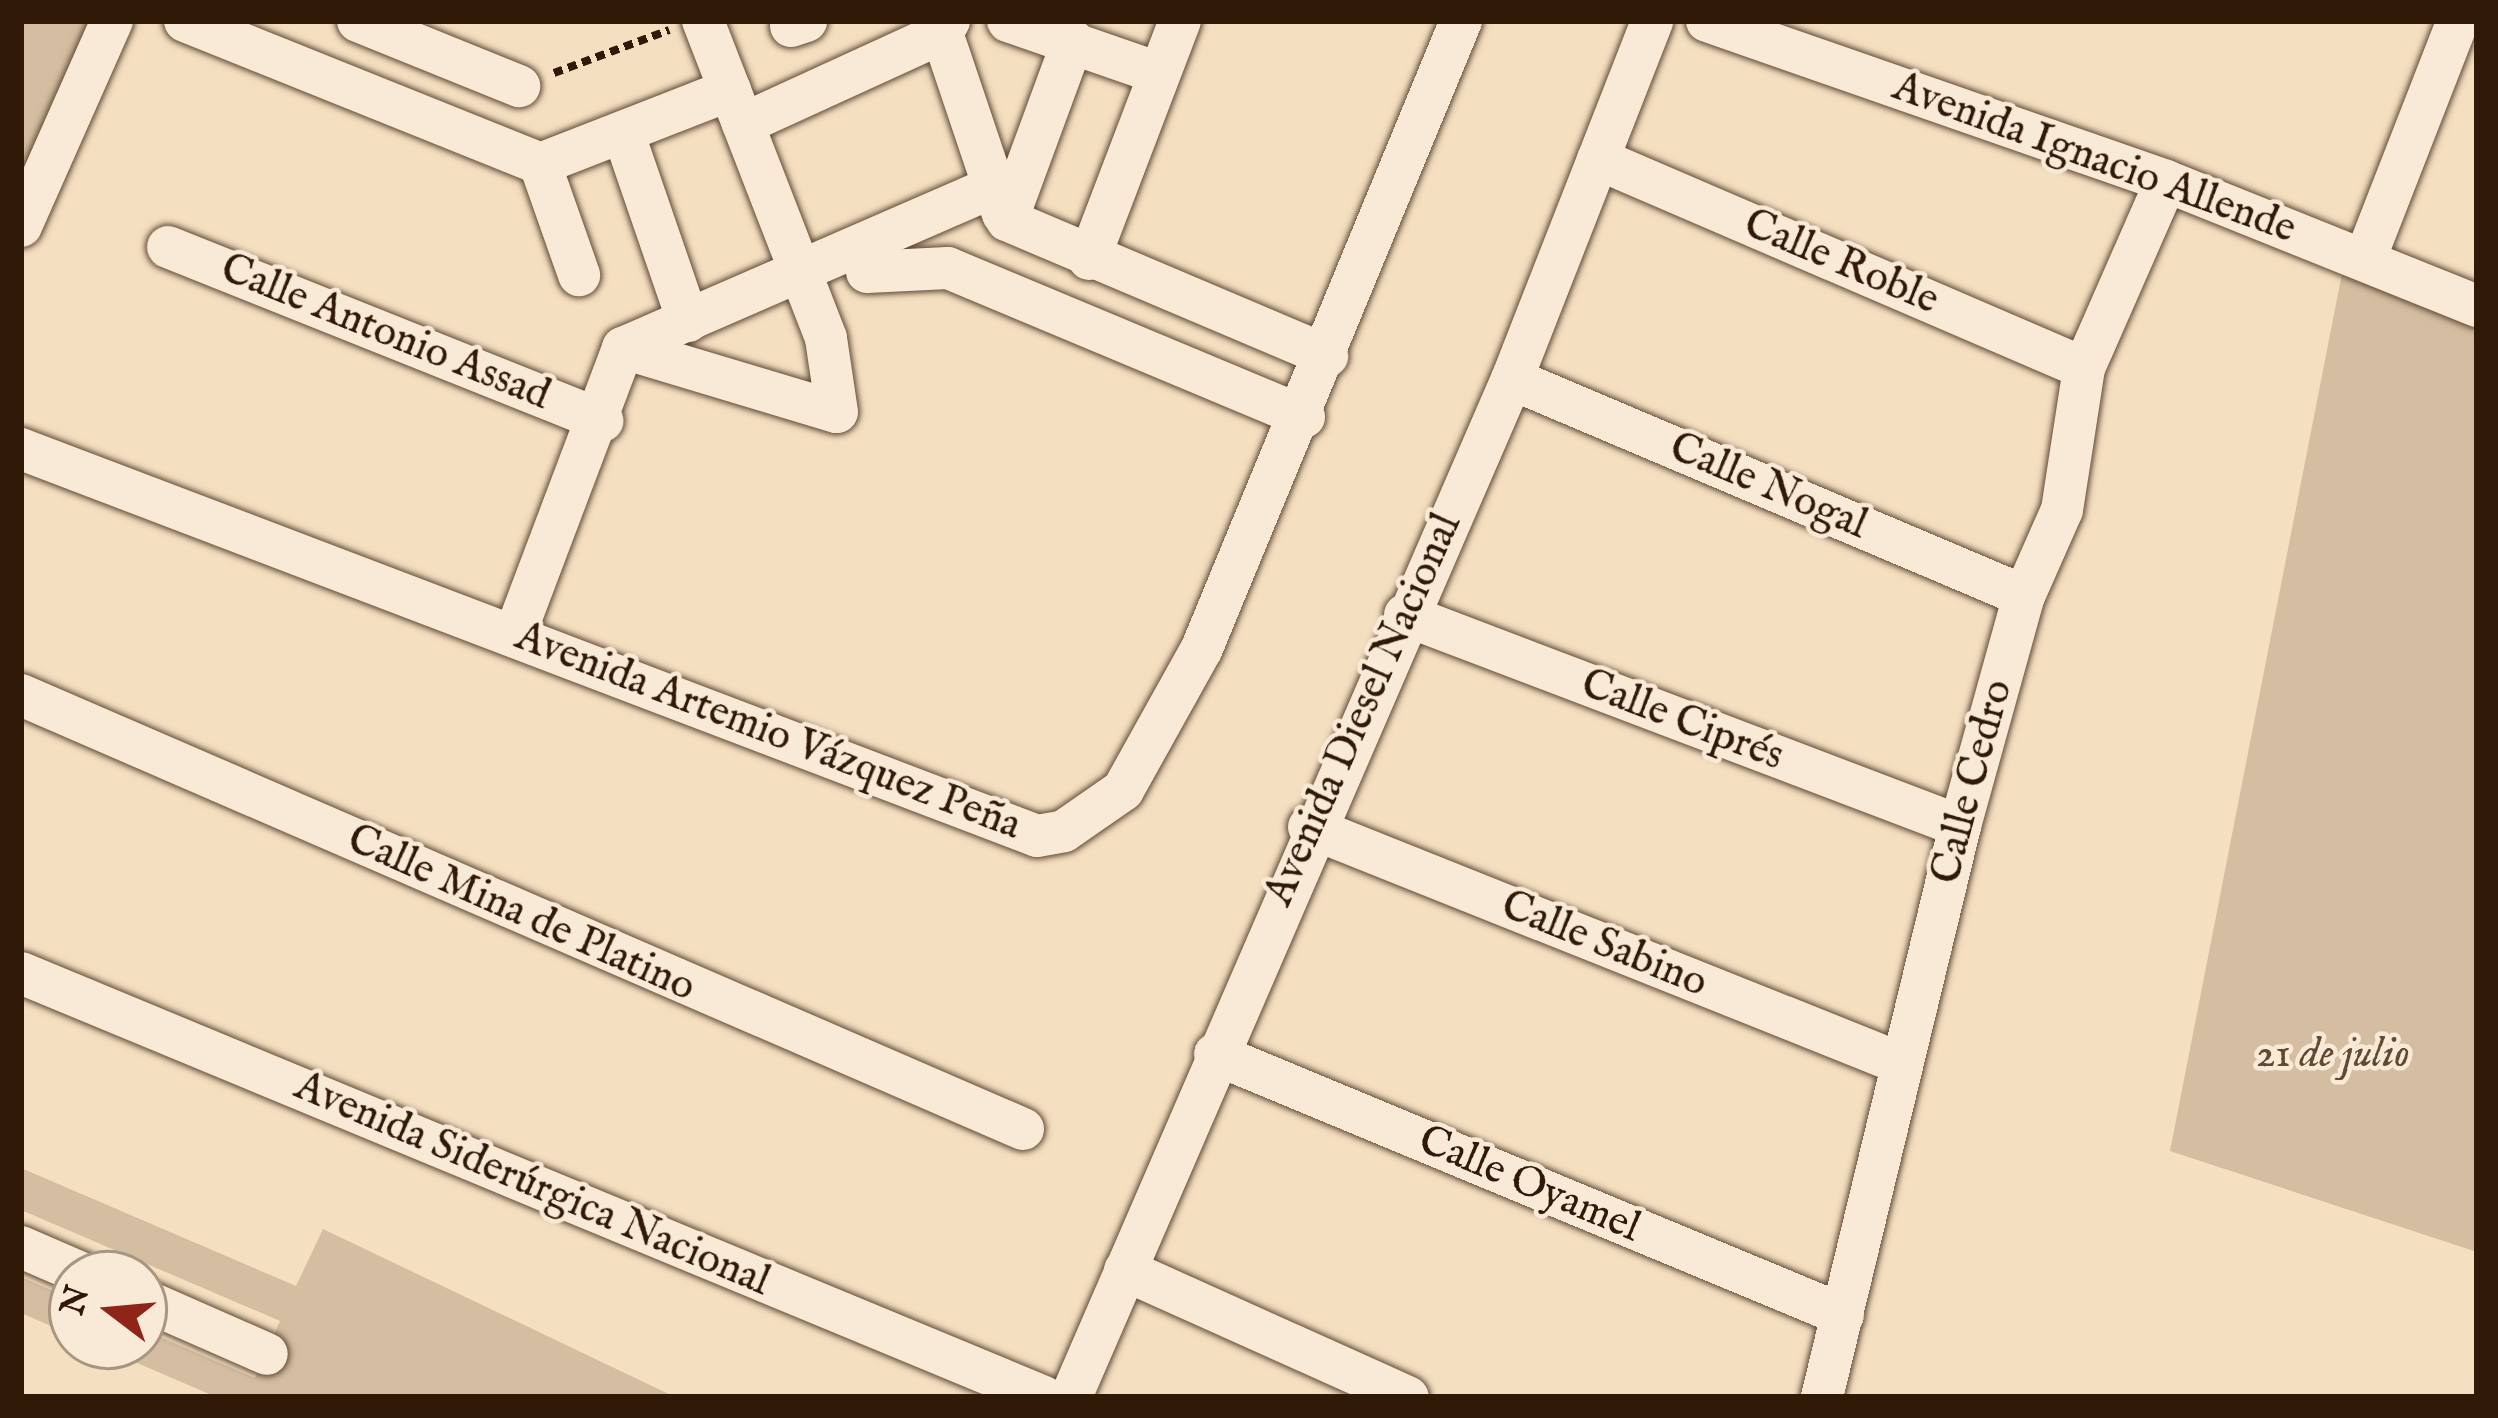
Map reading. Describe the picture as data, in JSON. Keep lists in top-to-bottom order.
{
  "streets": {
    "street": [
      "Avenida Ignacio Allende",
      "Calle Roble",
      "Calle Antonio Assad",
      "Calle Nogal",
      "Avenida Diesel Nacional",
      "Calle Ciprés",
      "Avenida Artemio Vázquez Peña",
      "Calle Cedro",
      "Calle Mina de Platino",
      "Calle Sabino",
      "Avenida Siderúrgica Nacional",
      "Calle Oyamel"
    ]
  },
  "crossings": [
    ["Avenida Ignacio Allende", "Calle Cedro"],
    ["Calle Roble", "Avenida Diesel Nacional"],
    ["Calle Roble", "Calle Cedro"],
    ["Calle Nogal", "Avenida Diesel Nacional"],
    ["Calle Nogal", "Calle Cedro"],
    ["Avenida Diesel Nacional", "Calle Ciprés"],
    ["Avenida Diesel Nacional", "Calle Sabino"],
    ["Avenida Diesel Nacional", "Calle Oyamel"],
    ["Calle Ciprés", "Calle Cedro"],
    ["Calle Cedro", "Calle Sabino"],
    ["Calle Cedro", "Calle Oyamel"]
  ],
  "parks": ["21 de julio"],
  "north": "left"
}
